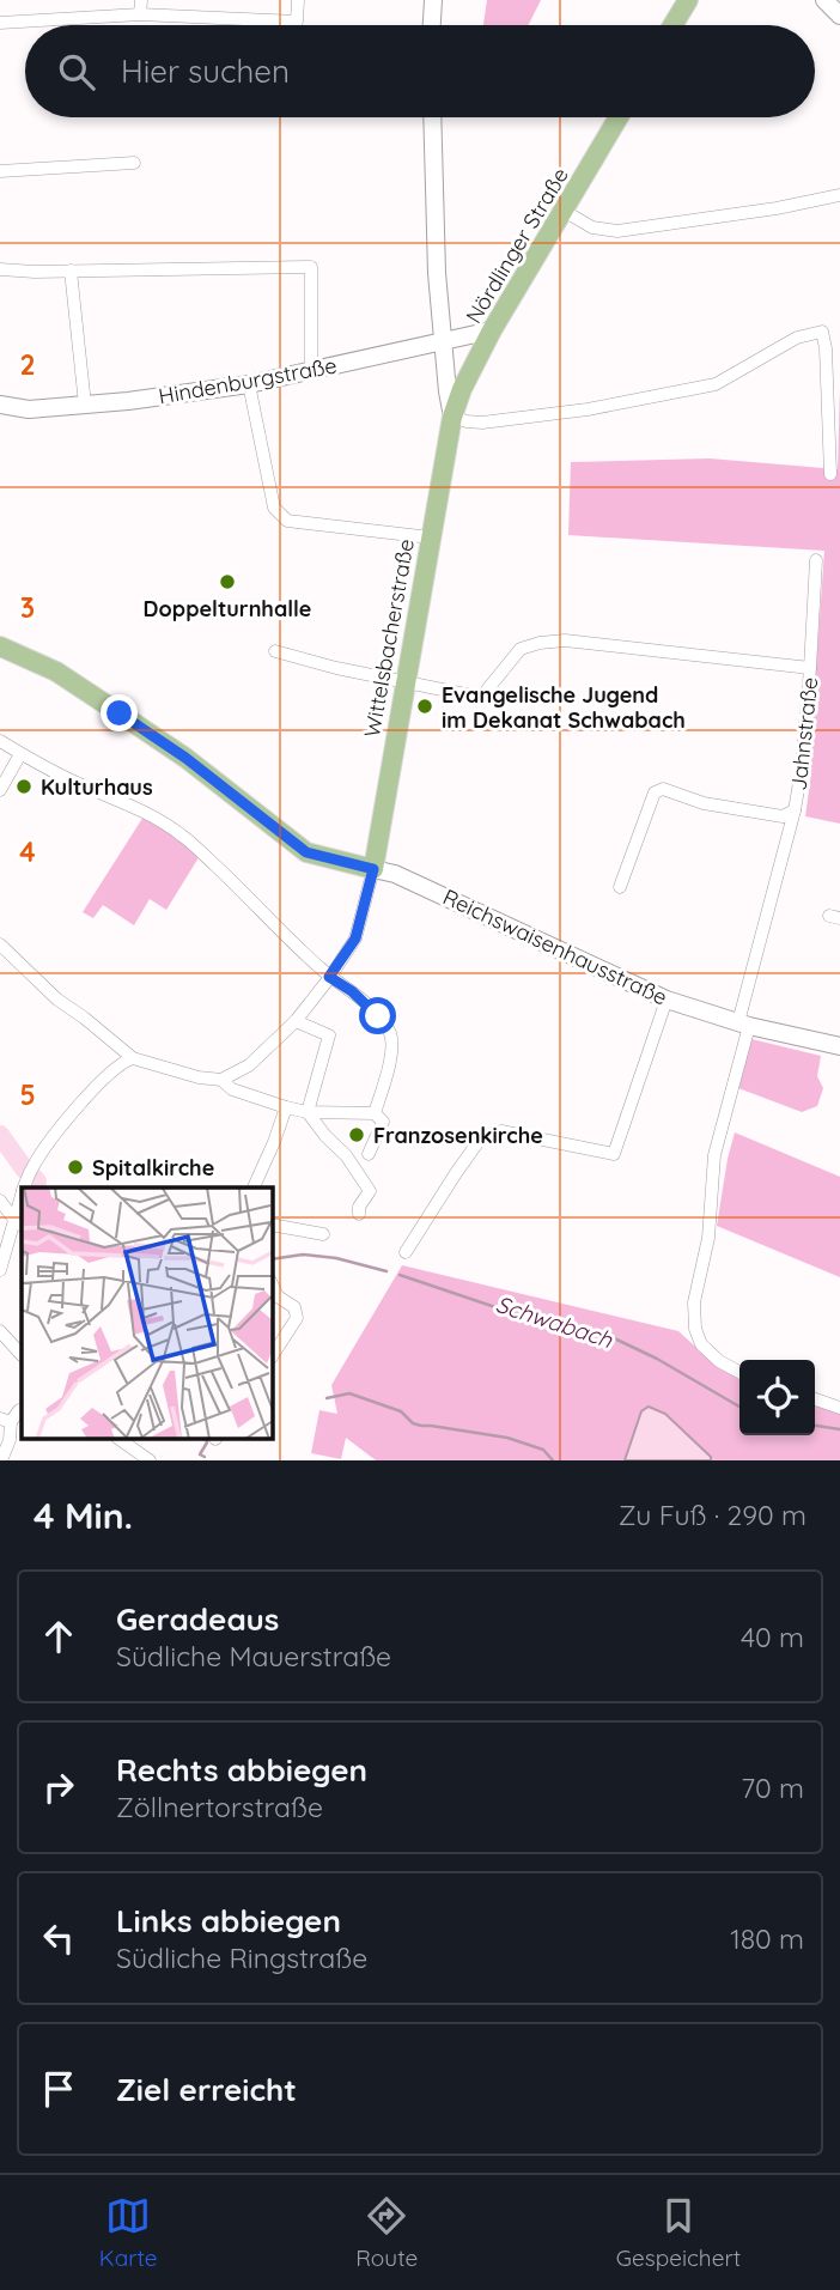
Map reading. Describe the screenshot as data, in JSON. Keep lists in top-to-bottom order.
{
  "streets": {
    "main road": [
      "Nördlinger Straße",
      "Hindenburgstraße",
      "Wittelsbacherstraße",
      "Reichswaisenhausstraße"
    ],
    "street": ["Jahnstraße"]
  },
  "crossings": [
    ["Nördlinger Straße", "Hindenburgstraße"],
    ["Nördlinger Straße", "Wittelsbacherstraße"],
    ["Wittelsbacherstraße", "Reichswaisenhausstraße"]
  ],
  "water": ["Schwabach"],
  "places": [
    "Doppelturnhalle",
    "Evangelische Jugend im Dekanat Schwabach",
    "Kulturhaus",
    "Franzosenkirche",
    "Spitalkirche"
  ],
  "page": {
    "search": "Hier suchen",
    "heading": ["4 Min.", "Zu Fuß · 290 m"],
    "list": [
      ["Geradeaus", "Südliche Mauerstraße", "40 m"],
      ["Rechts abbiegen", "Zöllnertorstraße", "70 m"],
      ["Links abbiegen", "Südliche Ringstraße", "180 m"],
      "Ziel erreicht"
    ],
    "nav": ["Karte", "Route", "Gespeichert"]
  },
  "grid": {
    "rows": [
      "2",
      "3",
      "4",
      "5"
    ]
  }
}
